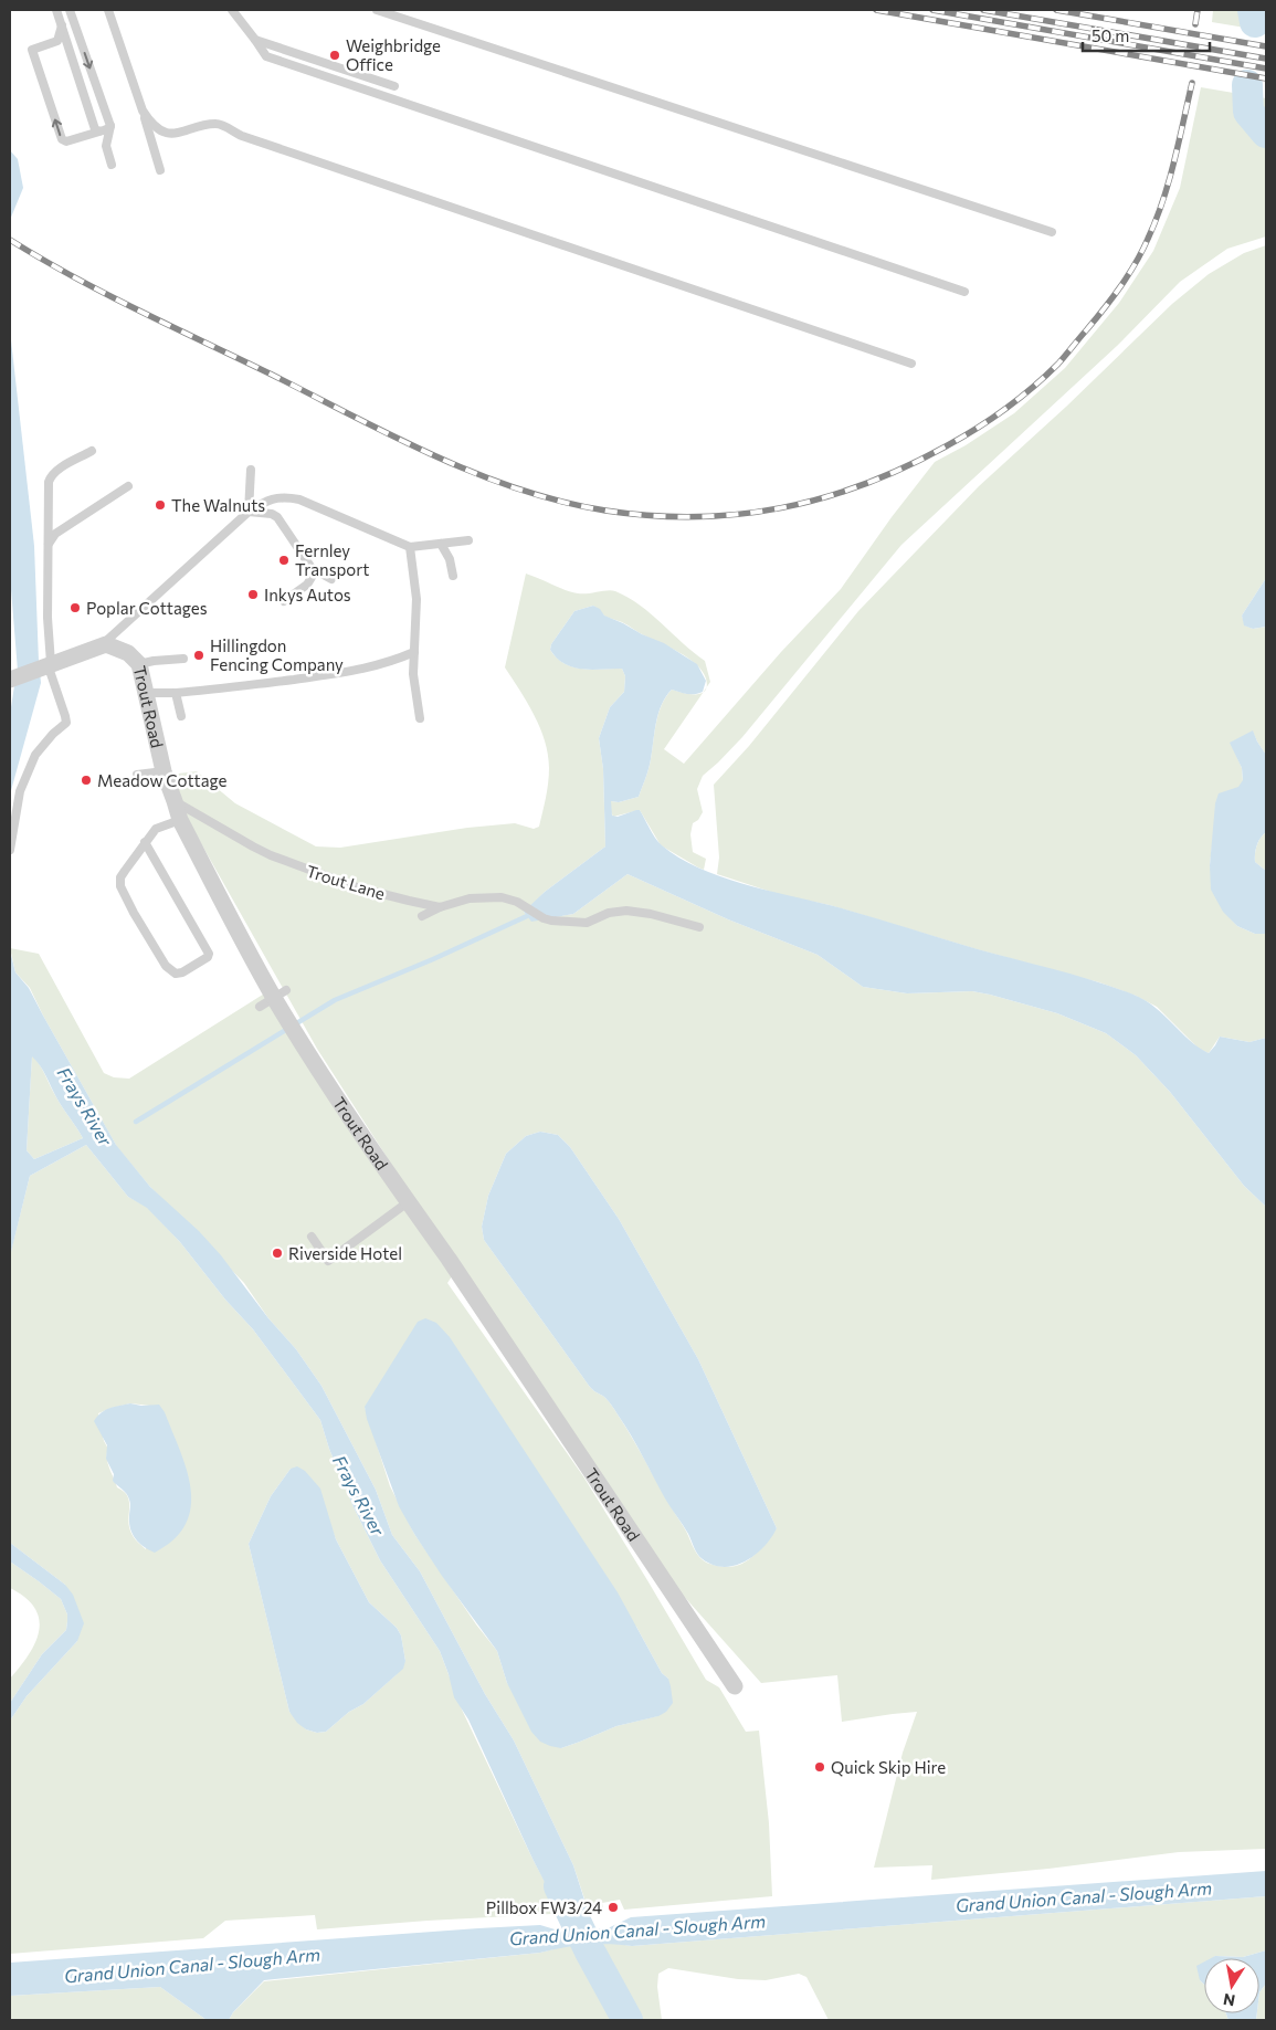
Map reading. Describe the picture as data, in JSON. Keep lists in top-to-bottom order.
{
  "streets": {
    "street": ["Trout Road"],
    "lane": ["Trout Lane"]
  },
  "crossings": [
    ["Trout Road", "Trout Lane"]
  ],
  "water": ["Frays River", "Grand Union Canal - Slough Arm"],
  "places": [
    "Weighbridge Office",
    "The Walnuts",
    "Fernley Transport",
    "Inkys Autos",
    "Poplar Cottages",
    "Hillingdon Fencing Company",
    "Meadow Cottage",
    "Riverside Hotel",
    "Quick Skip Hire",
    "Pillbox FW3/24"
  ],
  "scale_bar": "50 m",
  "north": "bottom"
}
